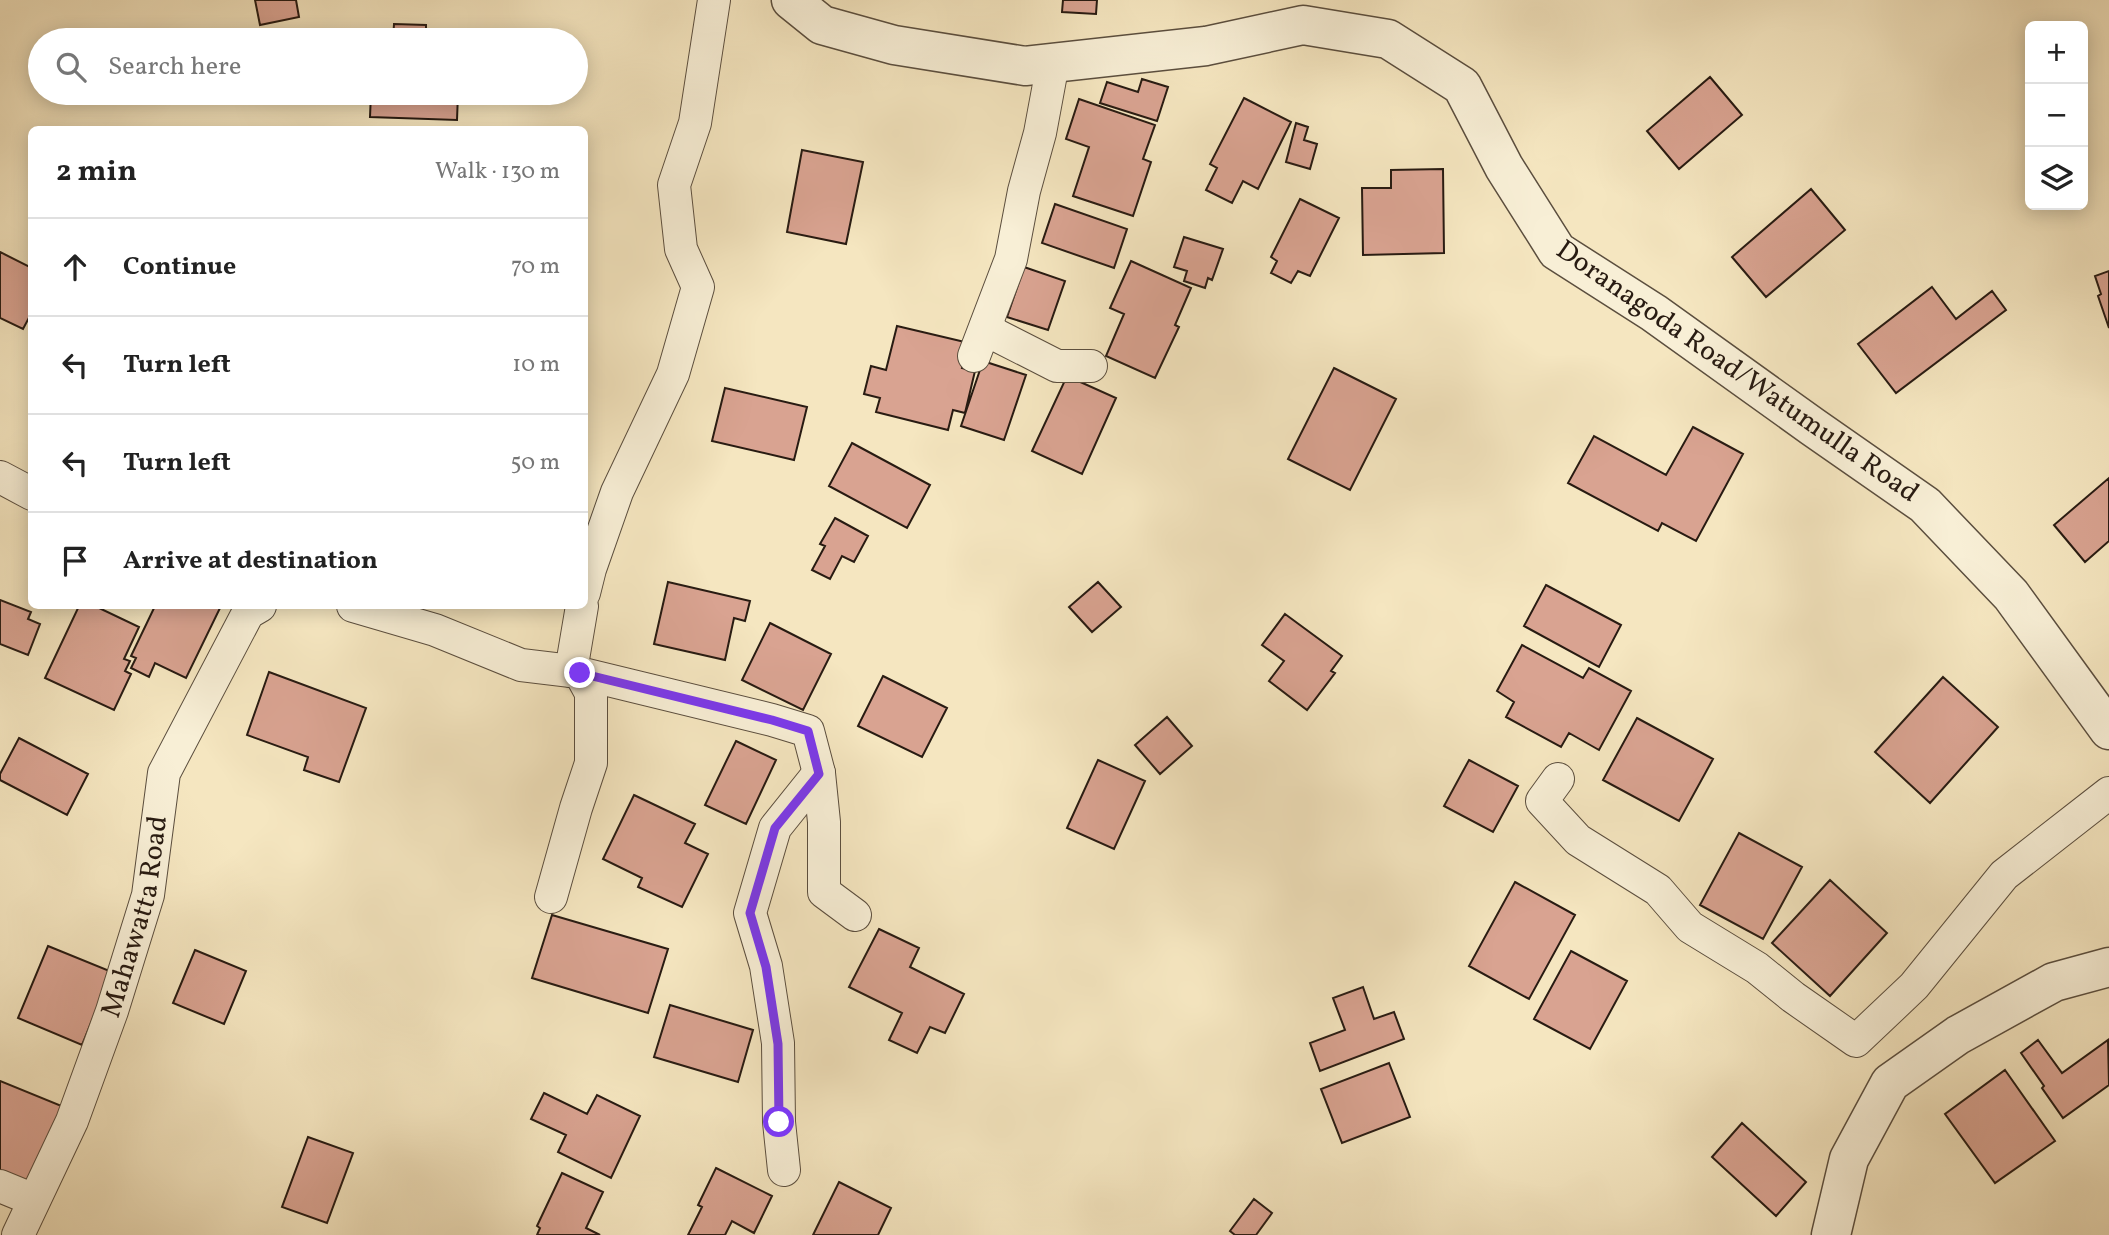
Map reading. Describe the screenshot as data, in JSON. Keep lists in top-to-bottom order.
{
  "streets": {
    "street": ["Doranagoda Road/Watumulla Road", "Mahawatta Road"]
  },
  "page": {
    "map_buttons": ["+", "−"],
    "search": "Search here",
    "heading": ["2 min", "Walk · 130 m"],
    "list": [
      ["Continue", "70 m"],
      ["Turn left", "10 m"],
      ["Turn left", "50 m"],
      "Arrive at destination"
    ]
  }
}
